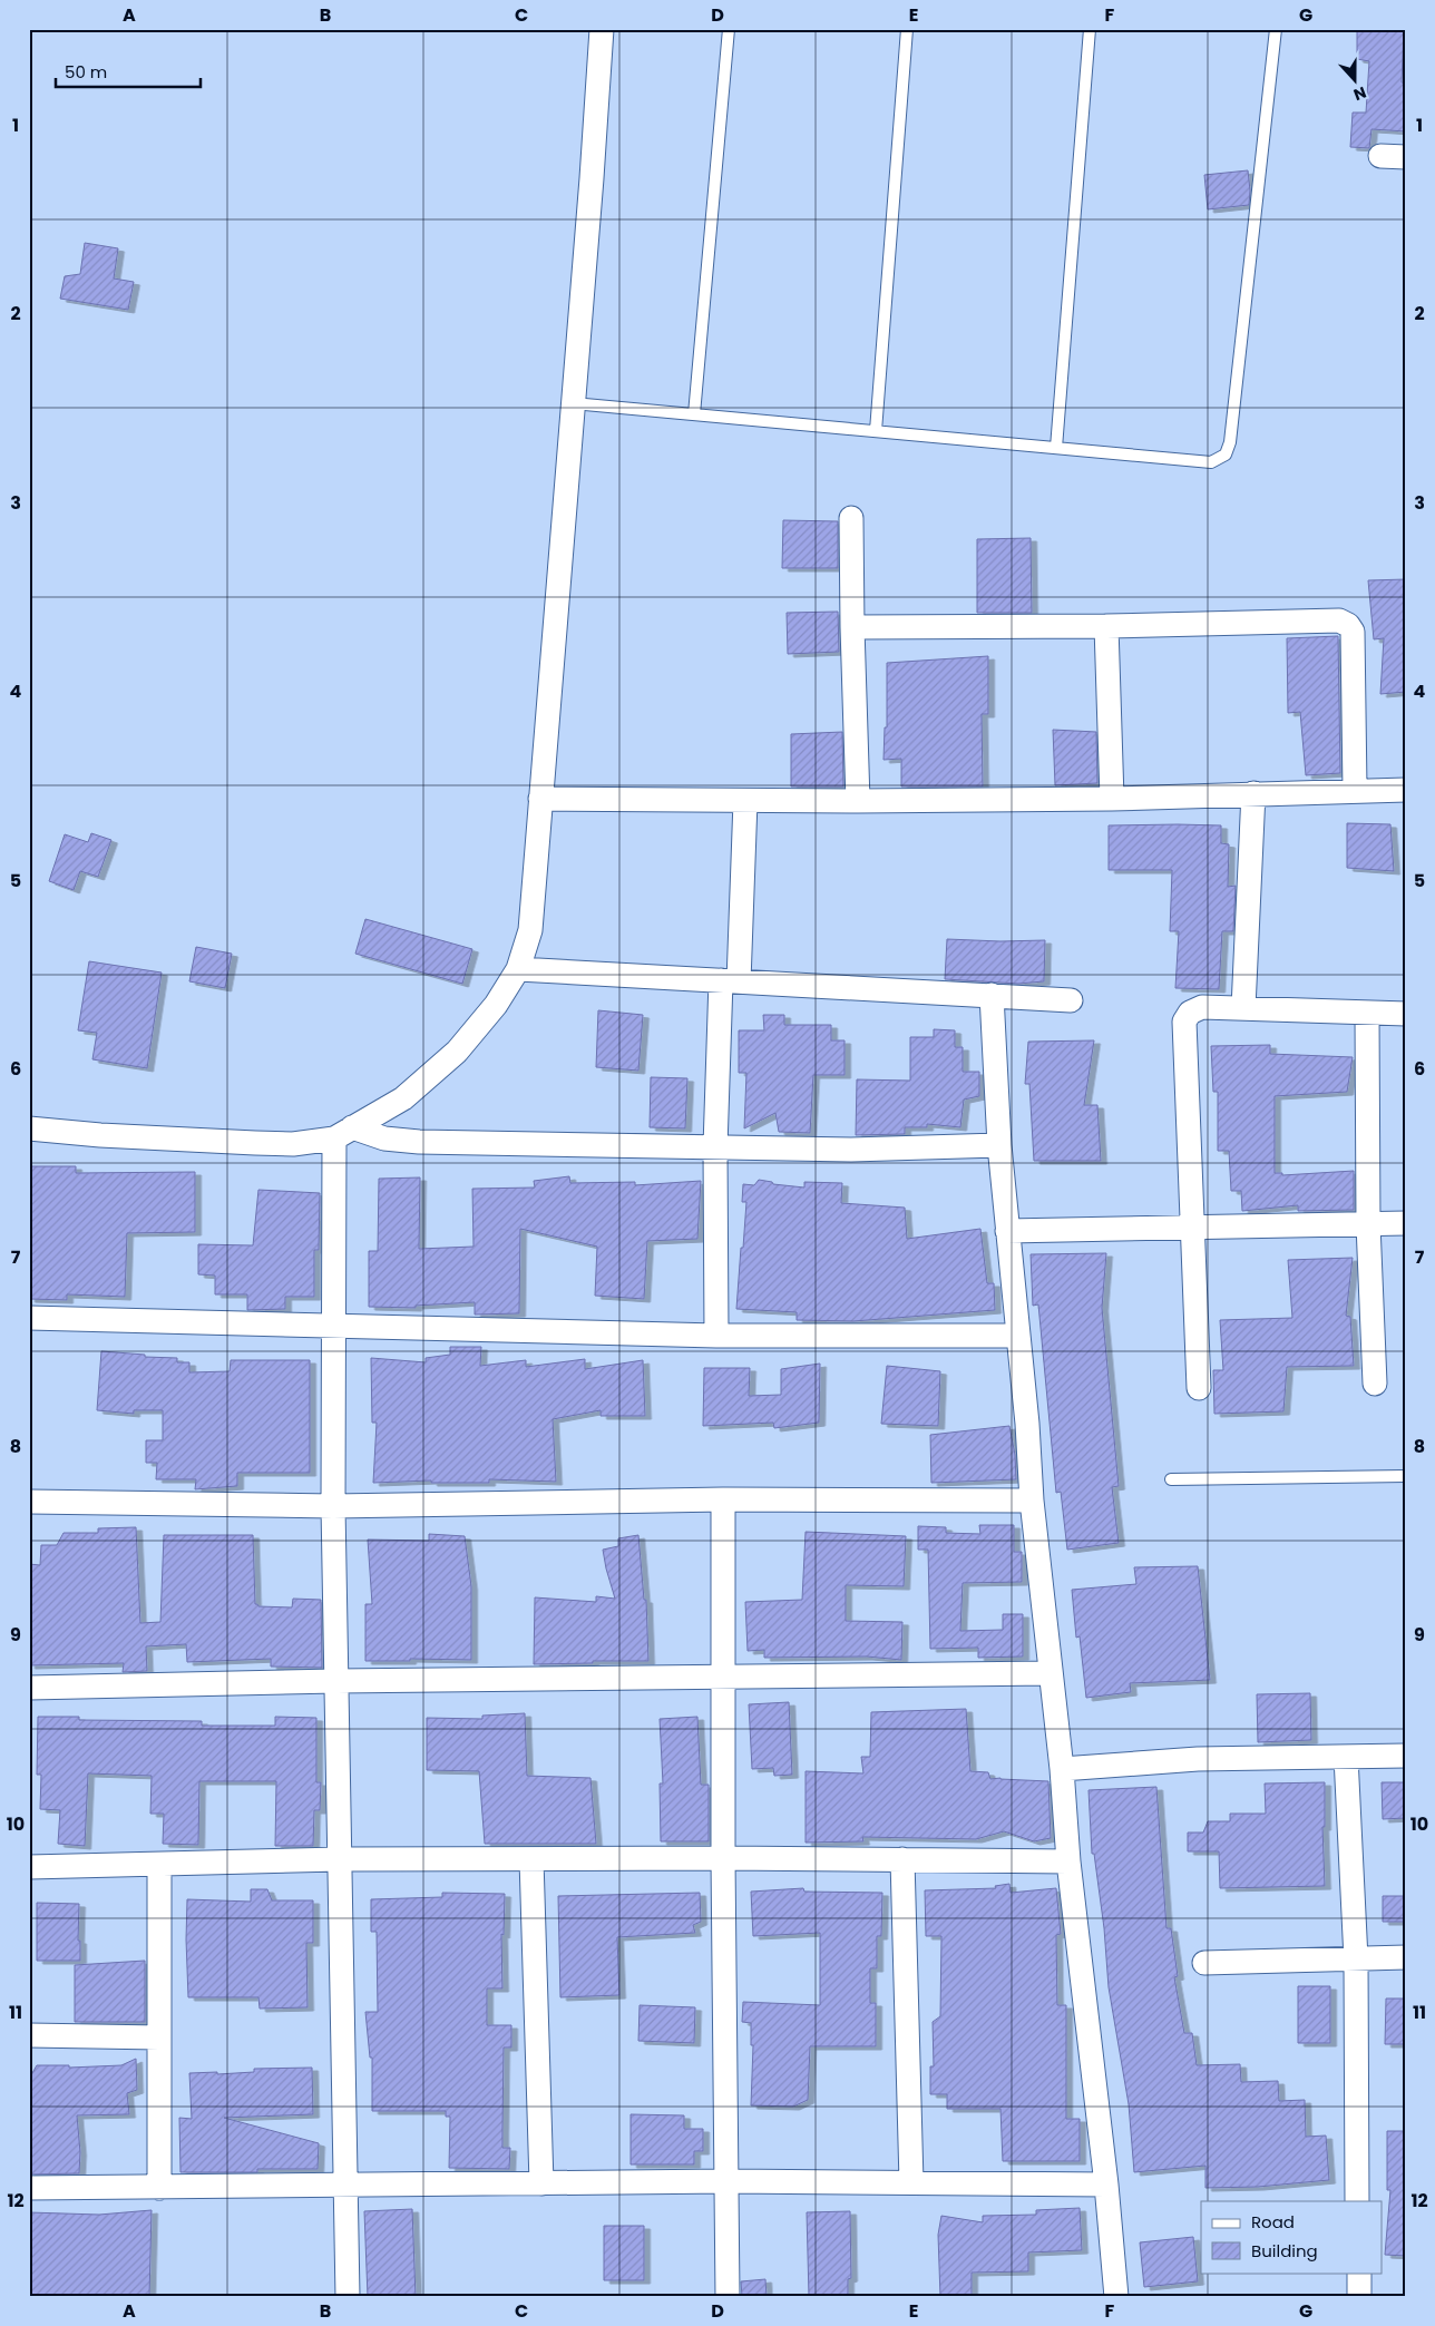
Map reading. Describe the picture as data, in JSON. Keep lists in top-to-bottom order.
{
  "legend": ["Road", "Building"],
  "scale_bar": "50 m",
  "north": "bottom",
  "grid": {
    "columns": [
      "A",
      "B",
      "C",
      "D",
      "E",
      "F",
      "G"
    ],
    "rows": [
      "1",
      "2",
      "3",
      "4",
      "5",
      "6",
      "7",
      "8",
      "9",
      "10",
      "11",
      "12"
    ]
  }
}
